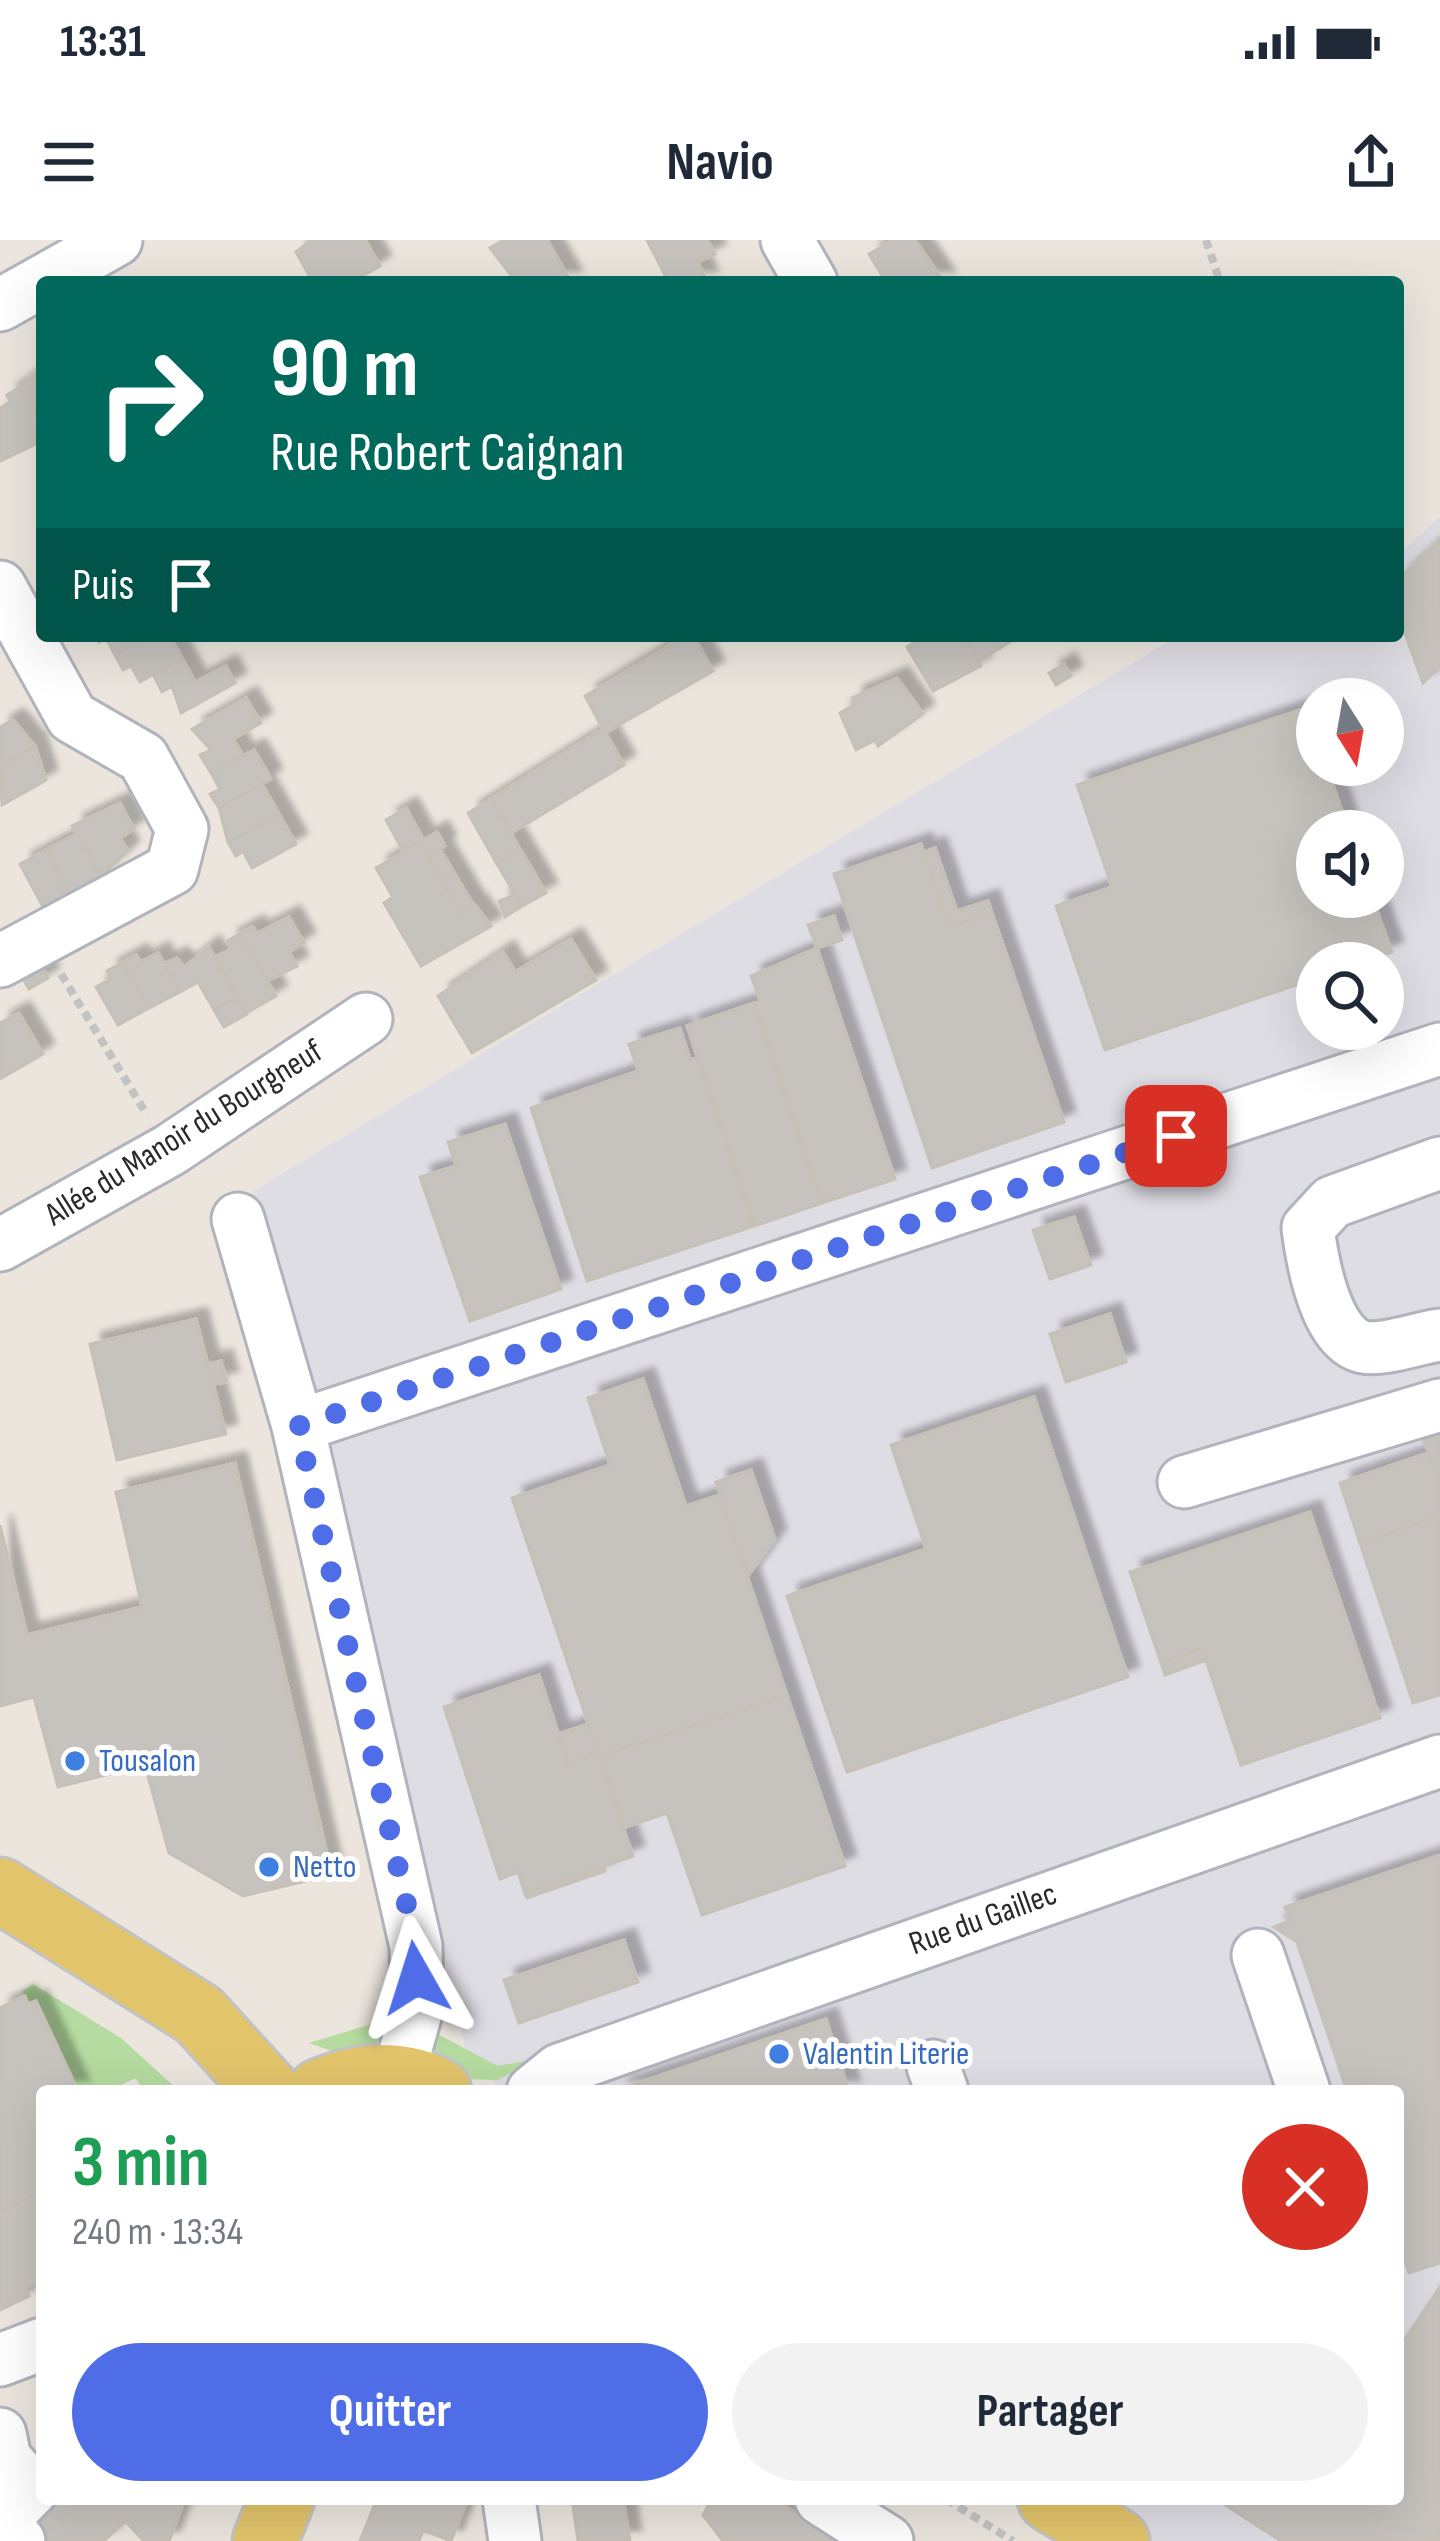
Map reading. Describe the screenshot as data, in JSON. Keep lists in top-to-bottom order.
{
  "streets": {
    "street": ["Allée du Manoir du Bourgneuf", "Rue du Gaillec"]
  },
  "places": ["Tousalon", "Netto", "Valentin Literie"],
  "north": "bottom",
  "page": {
    "status": "13:31",
    "header": "Navio",
    "turn": ["90 m", "Rue Robert Caignan"],
    "then": "Puis",
    "heading": ["3 min", "240 m · 13:34"],
    "buttons": ["Quitter", "Partager"]
  }
}
